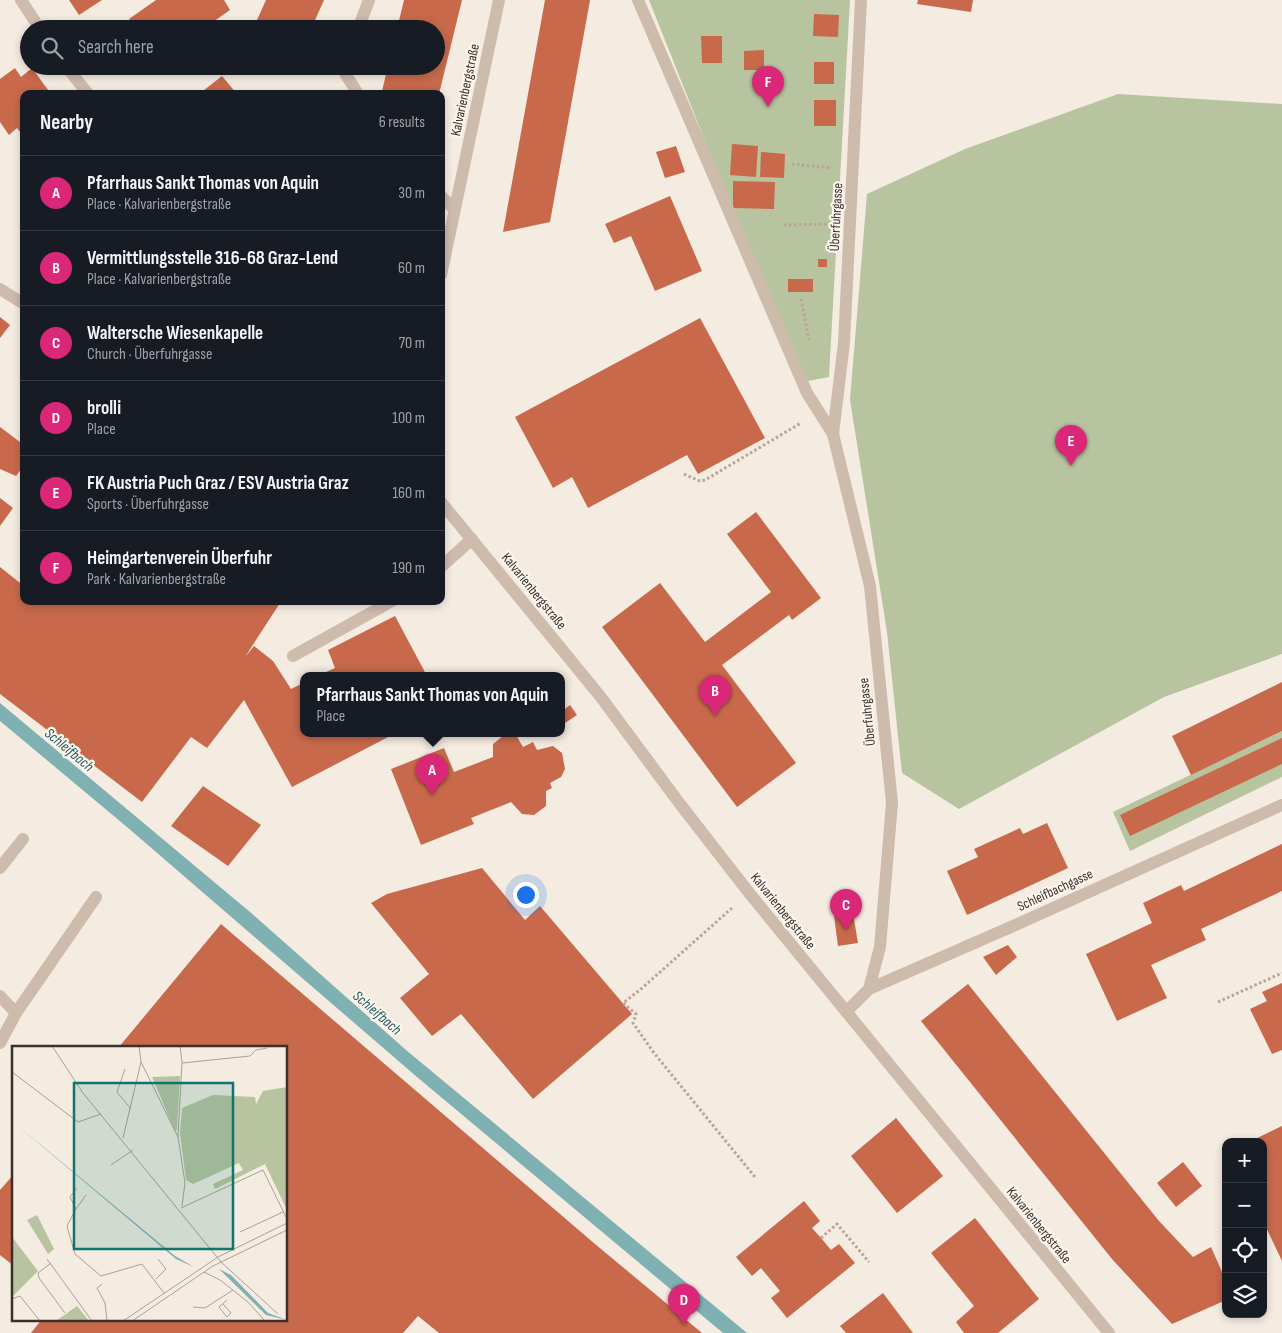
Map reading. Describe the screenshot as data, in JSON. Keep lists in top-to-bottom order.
{
  "streets": {
    "street": ["Kalvarienbergstraße", "Überfuhrgasse", "Schleifbachgasse"]
  },
  "crossings": [
    ["Kalvarienbergstraße", "Schleifbachgasse"],
    ["Überfuhrgasse", "Schleifbachgasse"]
  ],
  "water": ["Schleifbach"],
  "page": {
    "search": "Search here",
    "pins": [
      "F",
      "E",
      "B",
      "A",
      "C",
      "D"
    ],
    "heading": ["Nearby", "6 results"],
    "list": [
      {
        "mark": "A",
        "name": "Pfarrhaus Sankt Thomas von Aquin",
        "note": "Place · Kalvarienbergstraße",
        "value": "30 m"
      },
      {
        "mark": "B",
        "name": "Vermittlungsstelle 316-68 Graz-Lend",
        "note": "Place · Kalvarienbergstraße",
        "value": "60 m"
      },
      {
        "mark": "C",
        "name": "Waltersche Wiesenkapelle",
        "note": "Church · Überfuhrgasse",
        "value": "70 m"
      },
      {
        "mark": "D",
        "name": "brolli",
        "note": "Place",
        "value": "100 m"
      },
      {
        "mark": "E",
        "name": "FK Austria Puch Graz / ESV Austria Graz",
        "note": "Sports · Überfuhrgasse",
        "value": "160 m"
      },
      {
        "mark": "F",
        "name": "Heimgartenverein Überfuhr",
        "note": "Park · Kalvarienbergstraße",
        "value": "190 m"
      }
    ],
    "popup": ["Pfarrhaus Sankt Thomas von Aquin", "Place"],
    "map_buttons": ["+", "−"]
  }
}
